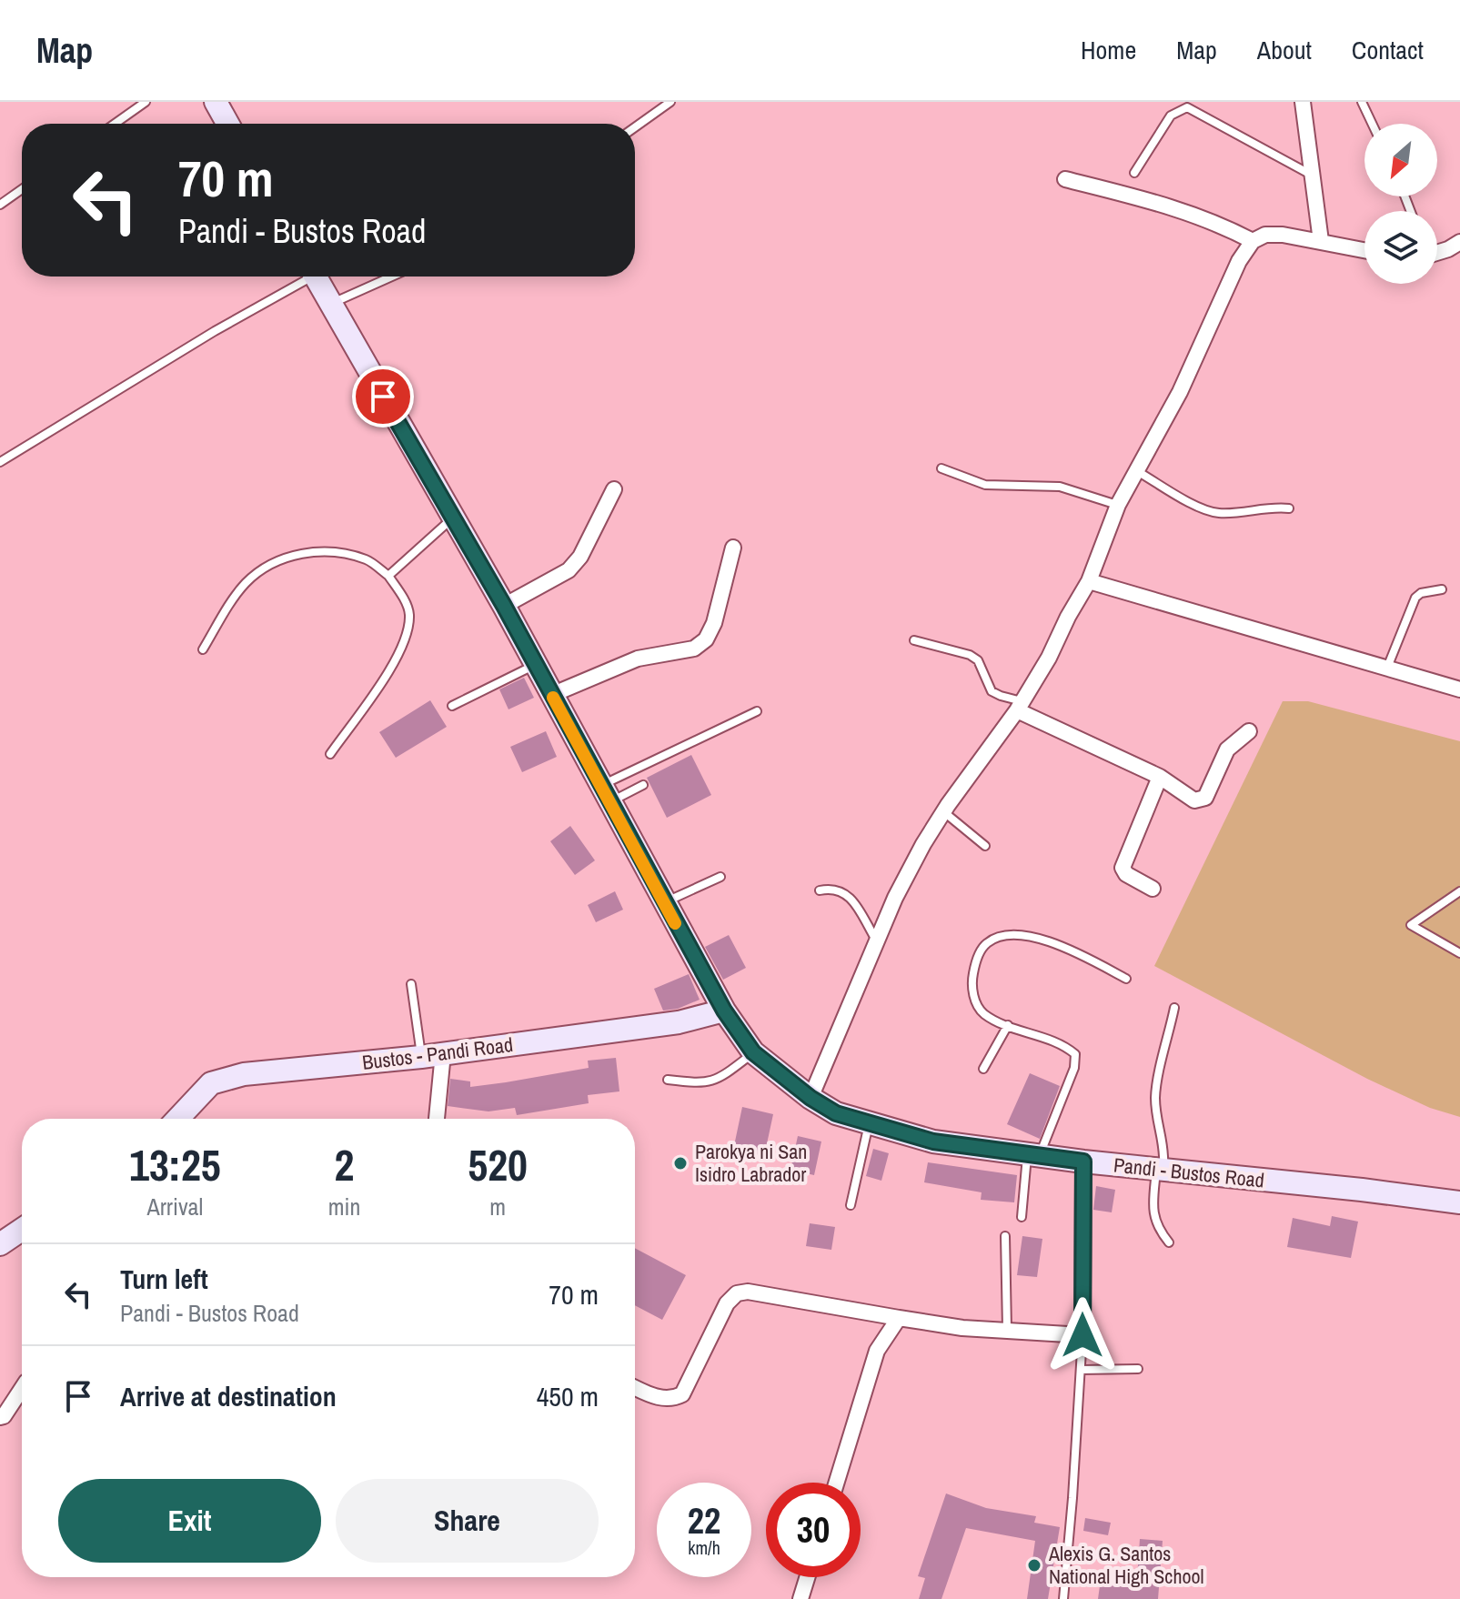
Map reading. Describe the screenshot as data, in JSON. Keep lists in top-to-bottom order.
{
  "streets": {
    "main road": ["Bustos - Pandi Road", "Pandi - Bustos Road"]
  },
  "crossings": [
    ["Bustos - Pandi Road", "Pandi - Bustos Road"]
  ],
  "places": ["Parokya ni San Isidro Labrador", "Alexis G. Santos National High School"],
  "north": "bottom left",
  "page": {
    "header": "Map",
    "nav": [
      "Home",
      "Map",
      "About",
      "Contact"
    ],
    "turn": ["70 m", "Pandi - Bustos Road"],
    "eta": [
      "13:25",
      "Arrival",
      "2",
      "min",
      "520",
      "m"
    ],
    "list": [
      {
        "name": "Turn left",
        "note": "Pandi - Bustos Road",
        "value": "70 m"
      },
      {
        "name": "Arrive at destination",
        "value": "450 m"
      }
    ],
    "buttons": ["Exit", "Share"],
    "speed": "22 km/h",
    "limit": "30"
  }
}
